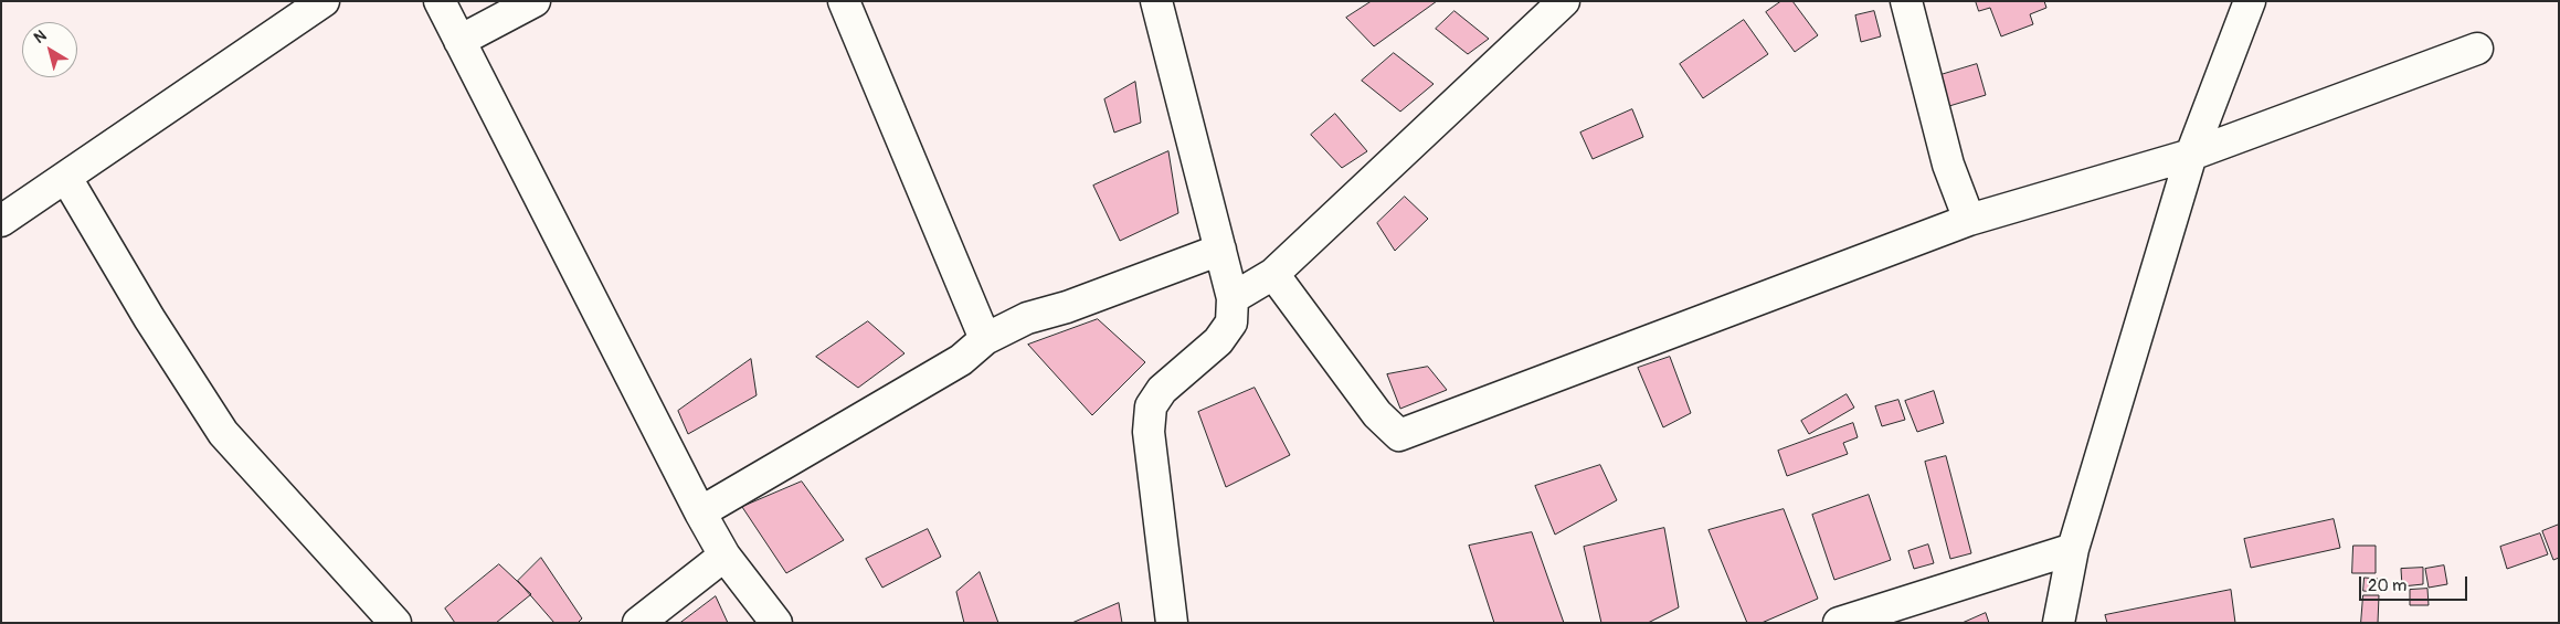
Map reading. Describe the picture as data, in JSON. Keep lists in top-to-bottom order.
{
  "scale_bar": "20 m",
  "north": "top left"
}
